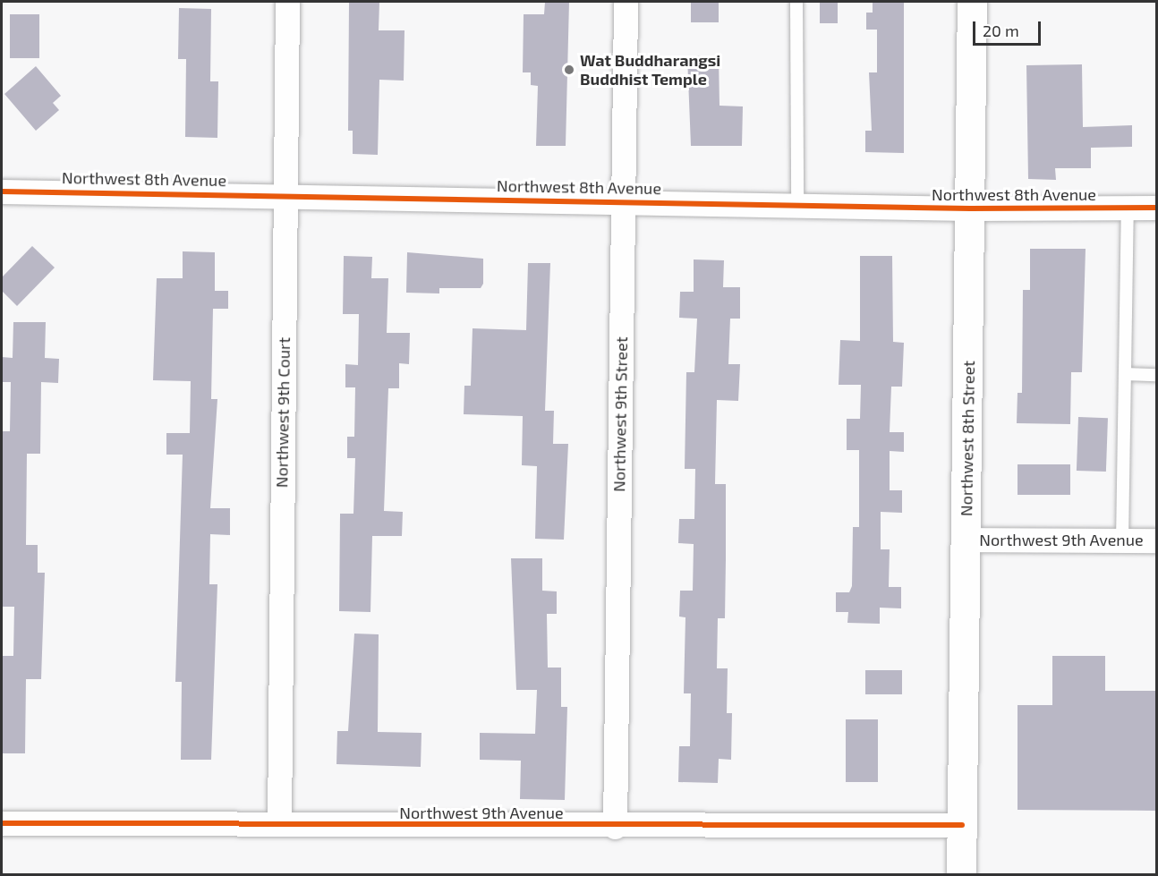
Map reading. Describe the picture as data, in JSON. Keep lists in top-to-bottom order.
{
  "streets": {
    "street": [
      "Northwest 8th Avenue",
      "Northwest 9th Court",
      "Northwest 9th Street",
      "Northwest 8th Street",
      "Northwest 9th Avenue"
    ]
  },
  "crossings": [
    ["Northwest 8th Avenue", "Northwest 9th Court"],
    ["Northwest 8th Avenue", "Northwest 9th Street"],
    ["Northwest 8th Avenue", "Northwest 8th Street"],
    ["Northwest 9th Court", "Northwest 9th Avenue"],
    ["Northwest 9th Street", "Northwest 9th Avenue"],
    ["Northwest 8th Street", "Northwest 9th Avenue"]
  ],
  "places": ["Wat Buddharangsi Buddhist Temple"],
  "scale_bar": "20 m"
}
